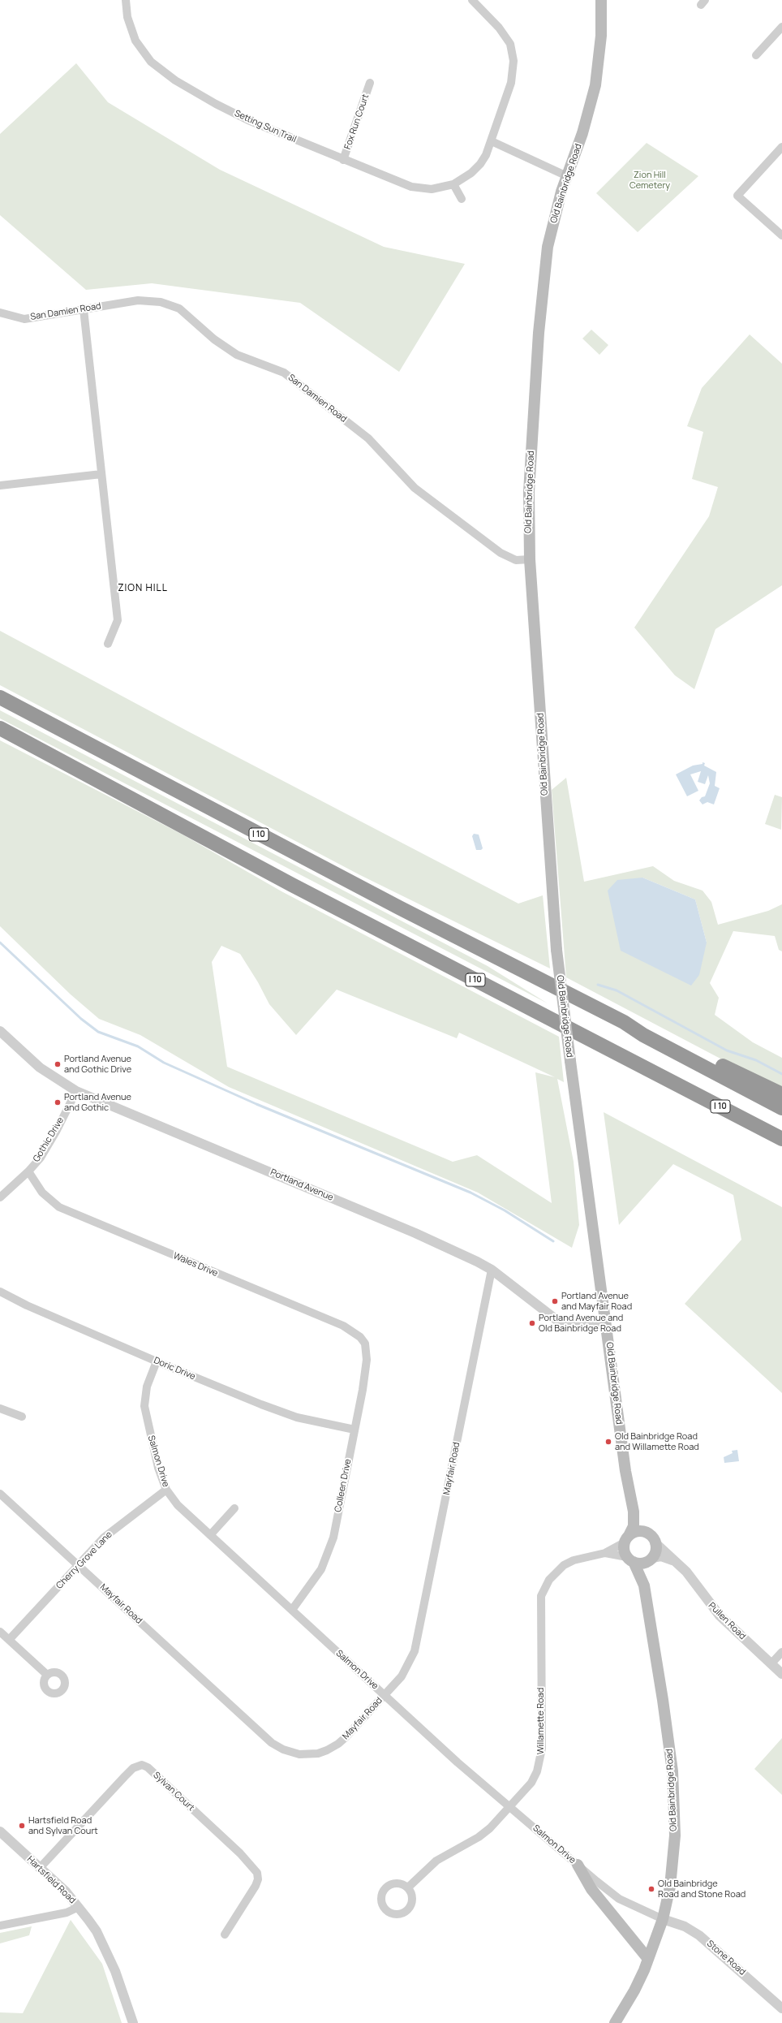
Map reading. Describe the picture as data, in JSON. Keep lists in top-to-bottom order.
{
  "streets": {
    "highway": ["I 10"],
    "main road": ["Old Bainbridge Road"],
    "street": [
      "Fox Run Court",
      "Setting Sun Trail",
      "San Damien Road",
      "Gothic Drive",
      "Portland Avenue",
      "Wales Drive",
      "Doric Drive",
      "Salmon Drive",
      "Mayfair Road",
      "Colleen Drive",
      "Cherry Grove Lane",
      "Pullen Road",
      "Willamette Road",
      "Sylvan Court",
      "Hartsfield Road",
      "Stone Road"
    ]
  },
  "crossings": [
    ["Fox Run Court", "Setting Sun Trail"],
    ["Old Bainbridge Road", "San Damien Road"],
    ["Old Bainbridge Road", "Portland Avenue"],
    ["Old Bainbridge Road", "Salmon Drive"],
    ["Old Bainbridge Road", "Pullen Road"],
    ["Old Bainbridge Road", "Willamette Road"],
    ["Old Bainbridge Road", "Stone Road"],
    ["Gothic Drive", "Portland Avenue"],
    ["Gothic Drive", "Wales Drive"],
    ["Portland Avenue", "Mayfair Road"],
    ["Wales Drive", "Colleen Drive"],
    ["Doric Drive", "Salmon Drive"],
    ["Doric Drive", "Colleen Drive"],
    ["Salmon Drive", "Mayfair Road"],
    ["Salmon Drive", "Colleen Drive"],
    ["Salmon Drive", "Cherry Grove Lane"],
    ["Salmon Drive", "Willamette Road"],
    ["Salmon Drive", "Stone Road"],
    ["Mayfair Road", "Cherry Grove Lane"],
    ["Pullen Road", "Willamette Road"],
    ["Sylvan Court", "Hartsfield Road"]
  ],
  "districts": ["ZION HILL"],
  "parks": ["Zion Hill Cemetery"],
  "places": [
    "Portland Avenue and Gothic Drive",
    "Portland Avenue and Gothic",
    "Portland Avenue and Mayfair Road",
    "Portland Avenue and Old Bainbridge Road",
    "Old Bainbridge Road and Willamette Road",
    "Hartsfield Road and Sylvan Court",
    "Old Bainbridge Road and Stone Road"
  ]
}
